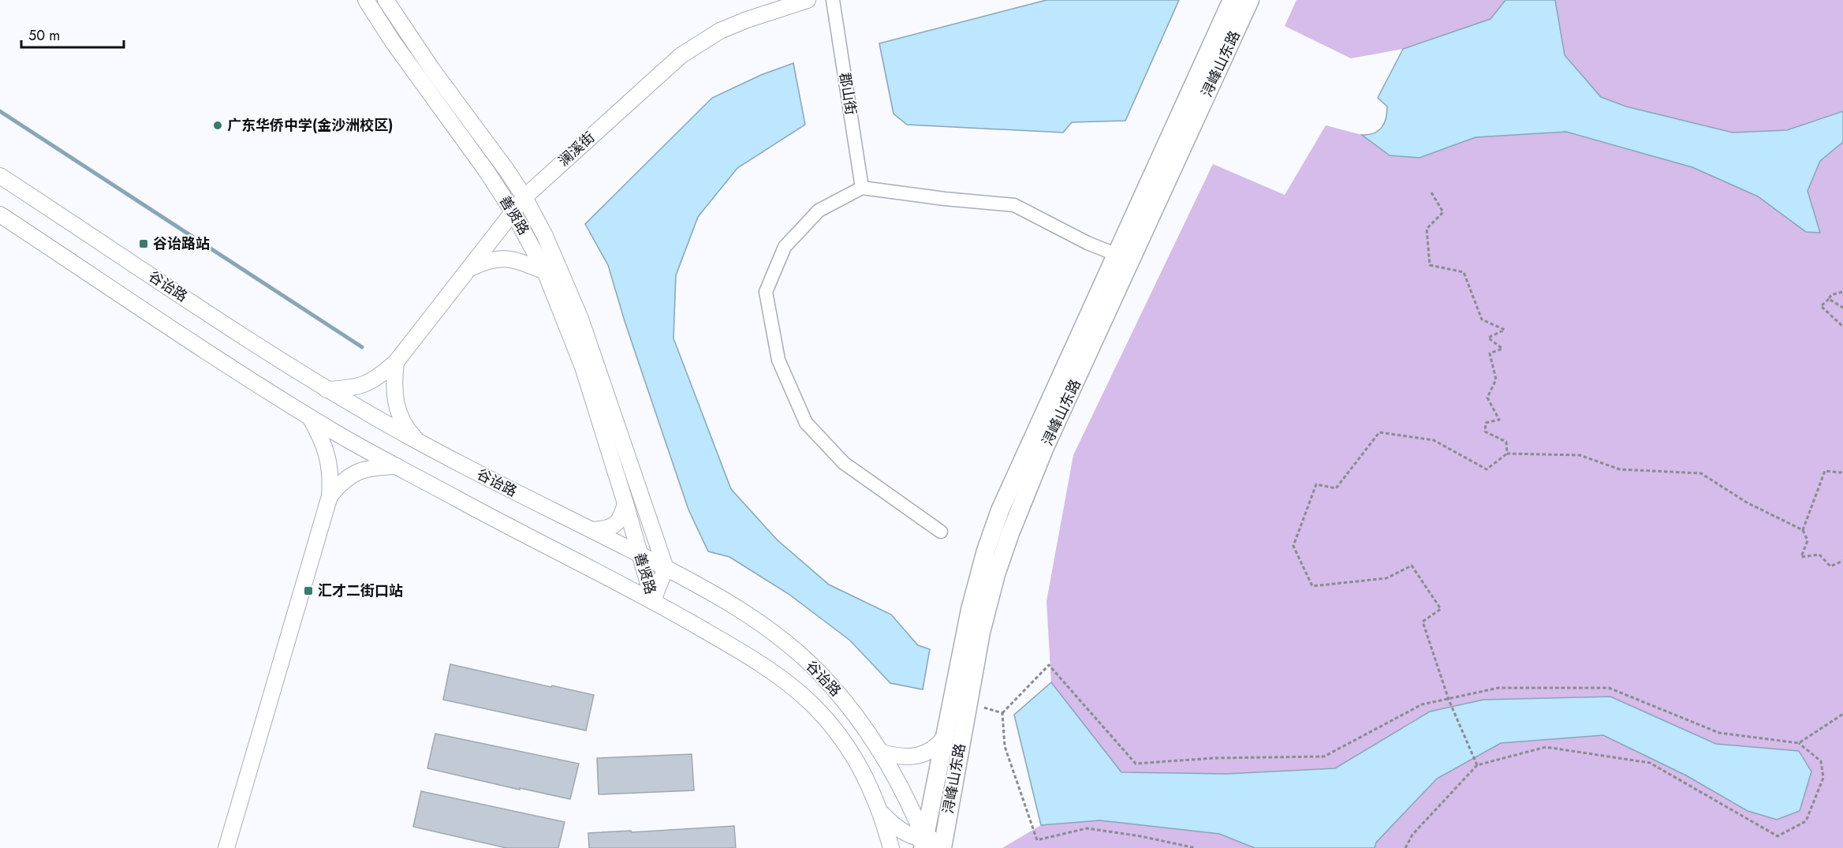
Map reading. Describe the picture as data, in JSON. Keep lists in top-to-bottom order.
{
  "streets": {
    "main road": ["浔峰山东路"],
    "street": [
      "郡山街",
      "澜溪街",
      "善贤路",
      "谷诒路"
    ]
  },
  "crossings": [
    ["浔峰山东路", "谷诒路"],
    ["澜溪街", "善贤路"],
    ["澜溪街", "谷诒路"],
    ["善贤路", "谷诒路"]
  ],
  "places": {
    "other": ["广东华侨中学(金沙洲校区)"],
    "transit": ["谷诒路站", "汇才二街口站"]
  },
  "scale_bar": "50 m"
}
